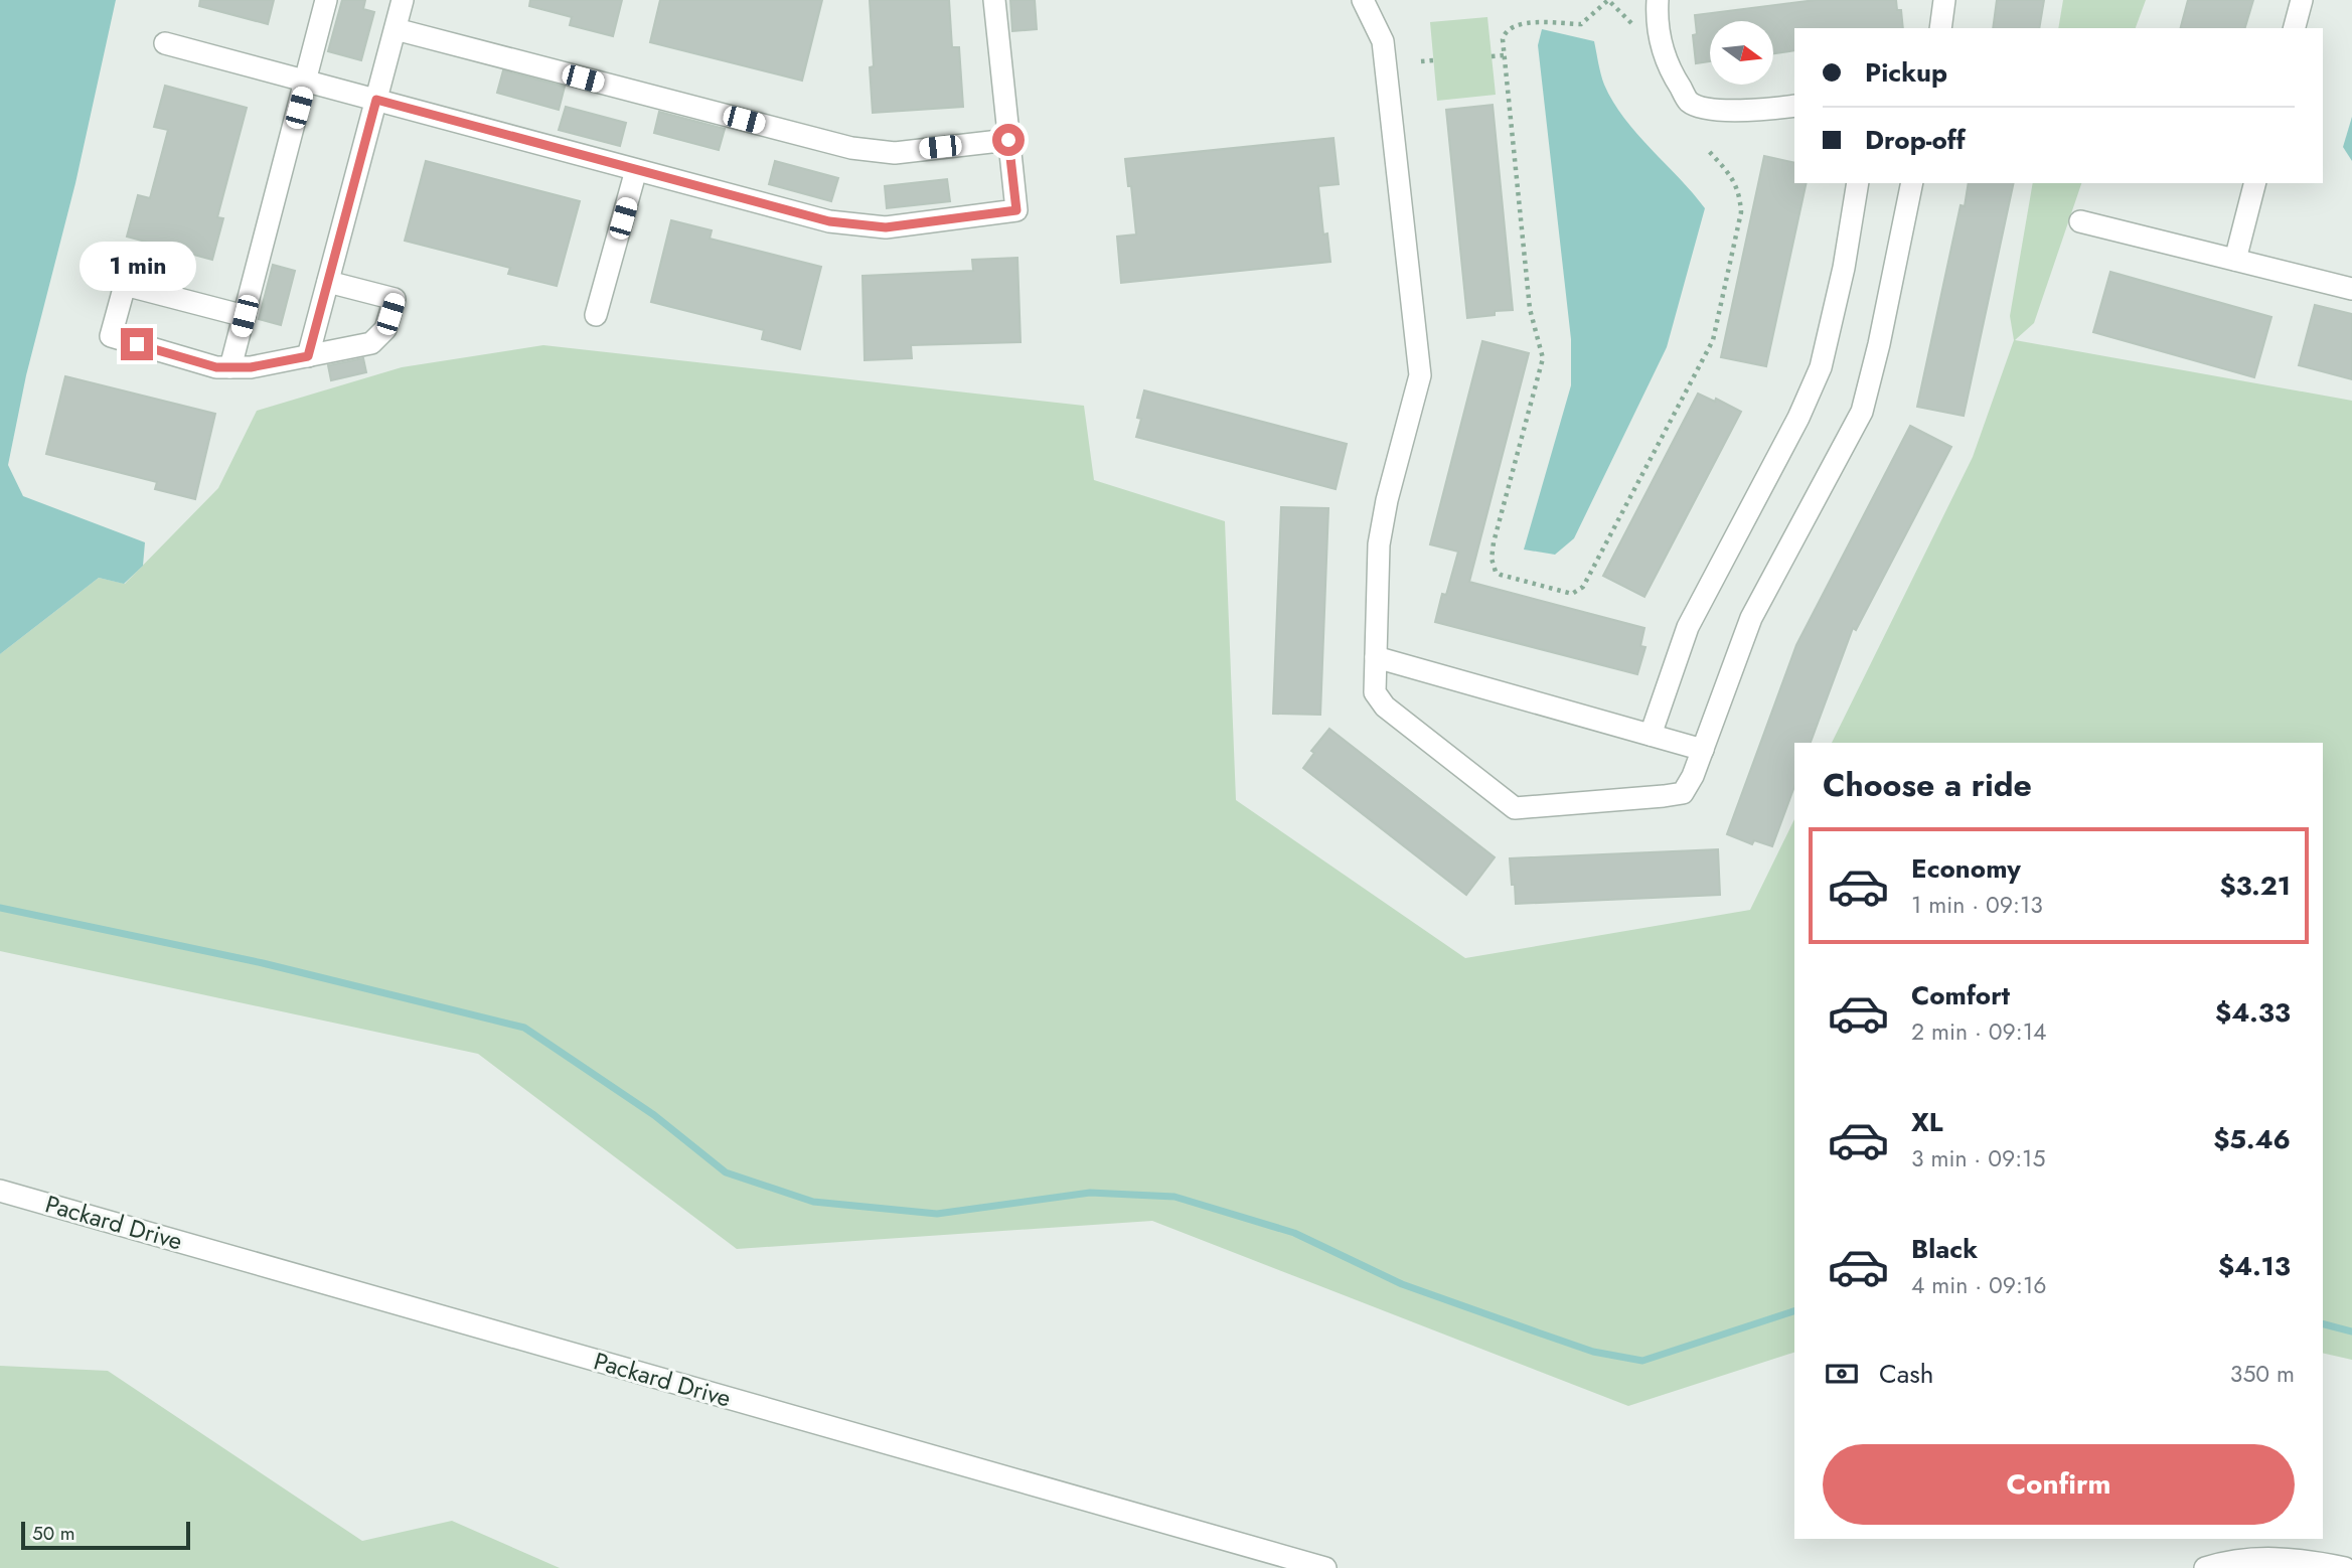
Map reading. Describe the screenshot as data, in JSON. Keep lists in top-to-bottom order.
{
  "streets": {
    "street": ["Packard Drive"]
  },
  "scale_bar": "50 m",
  "north": "right",
  "page": {
    "banner": ["Pickup", "Drop-off"],
    "bubble": "1 min",
    "heading": "Choose a ride",
    "list": [
      {
        "name": "Economy",
        "note": "1 min · 09:13",
        "value": "$3.21"
      },
      {
        "name": "Comfort",
        "note": "2 min · 09:14",
        "value": "$4.33"
      },
      {
        "name": "XL",
        "note": "3 min · 09:15",
        "value": "$5.46"
      },
      {
        "name": "Black",
        "note": "4 min · 09:16",
        "value": "$4.13"
      }
    ],
    "pay": ["Cash", "350 m"],
    "buttons": "Confirm",
    "scale": "50 m"
  }
}
